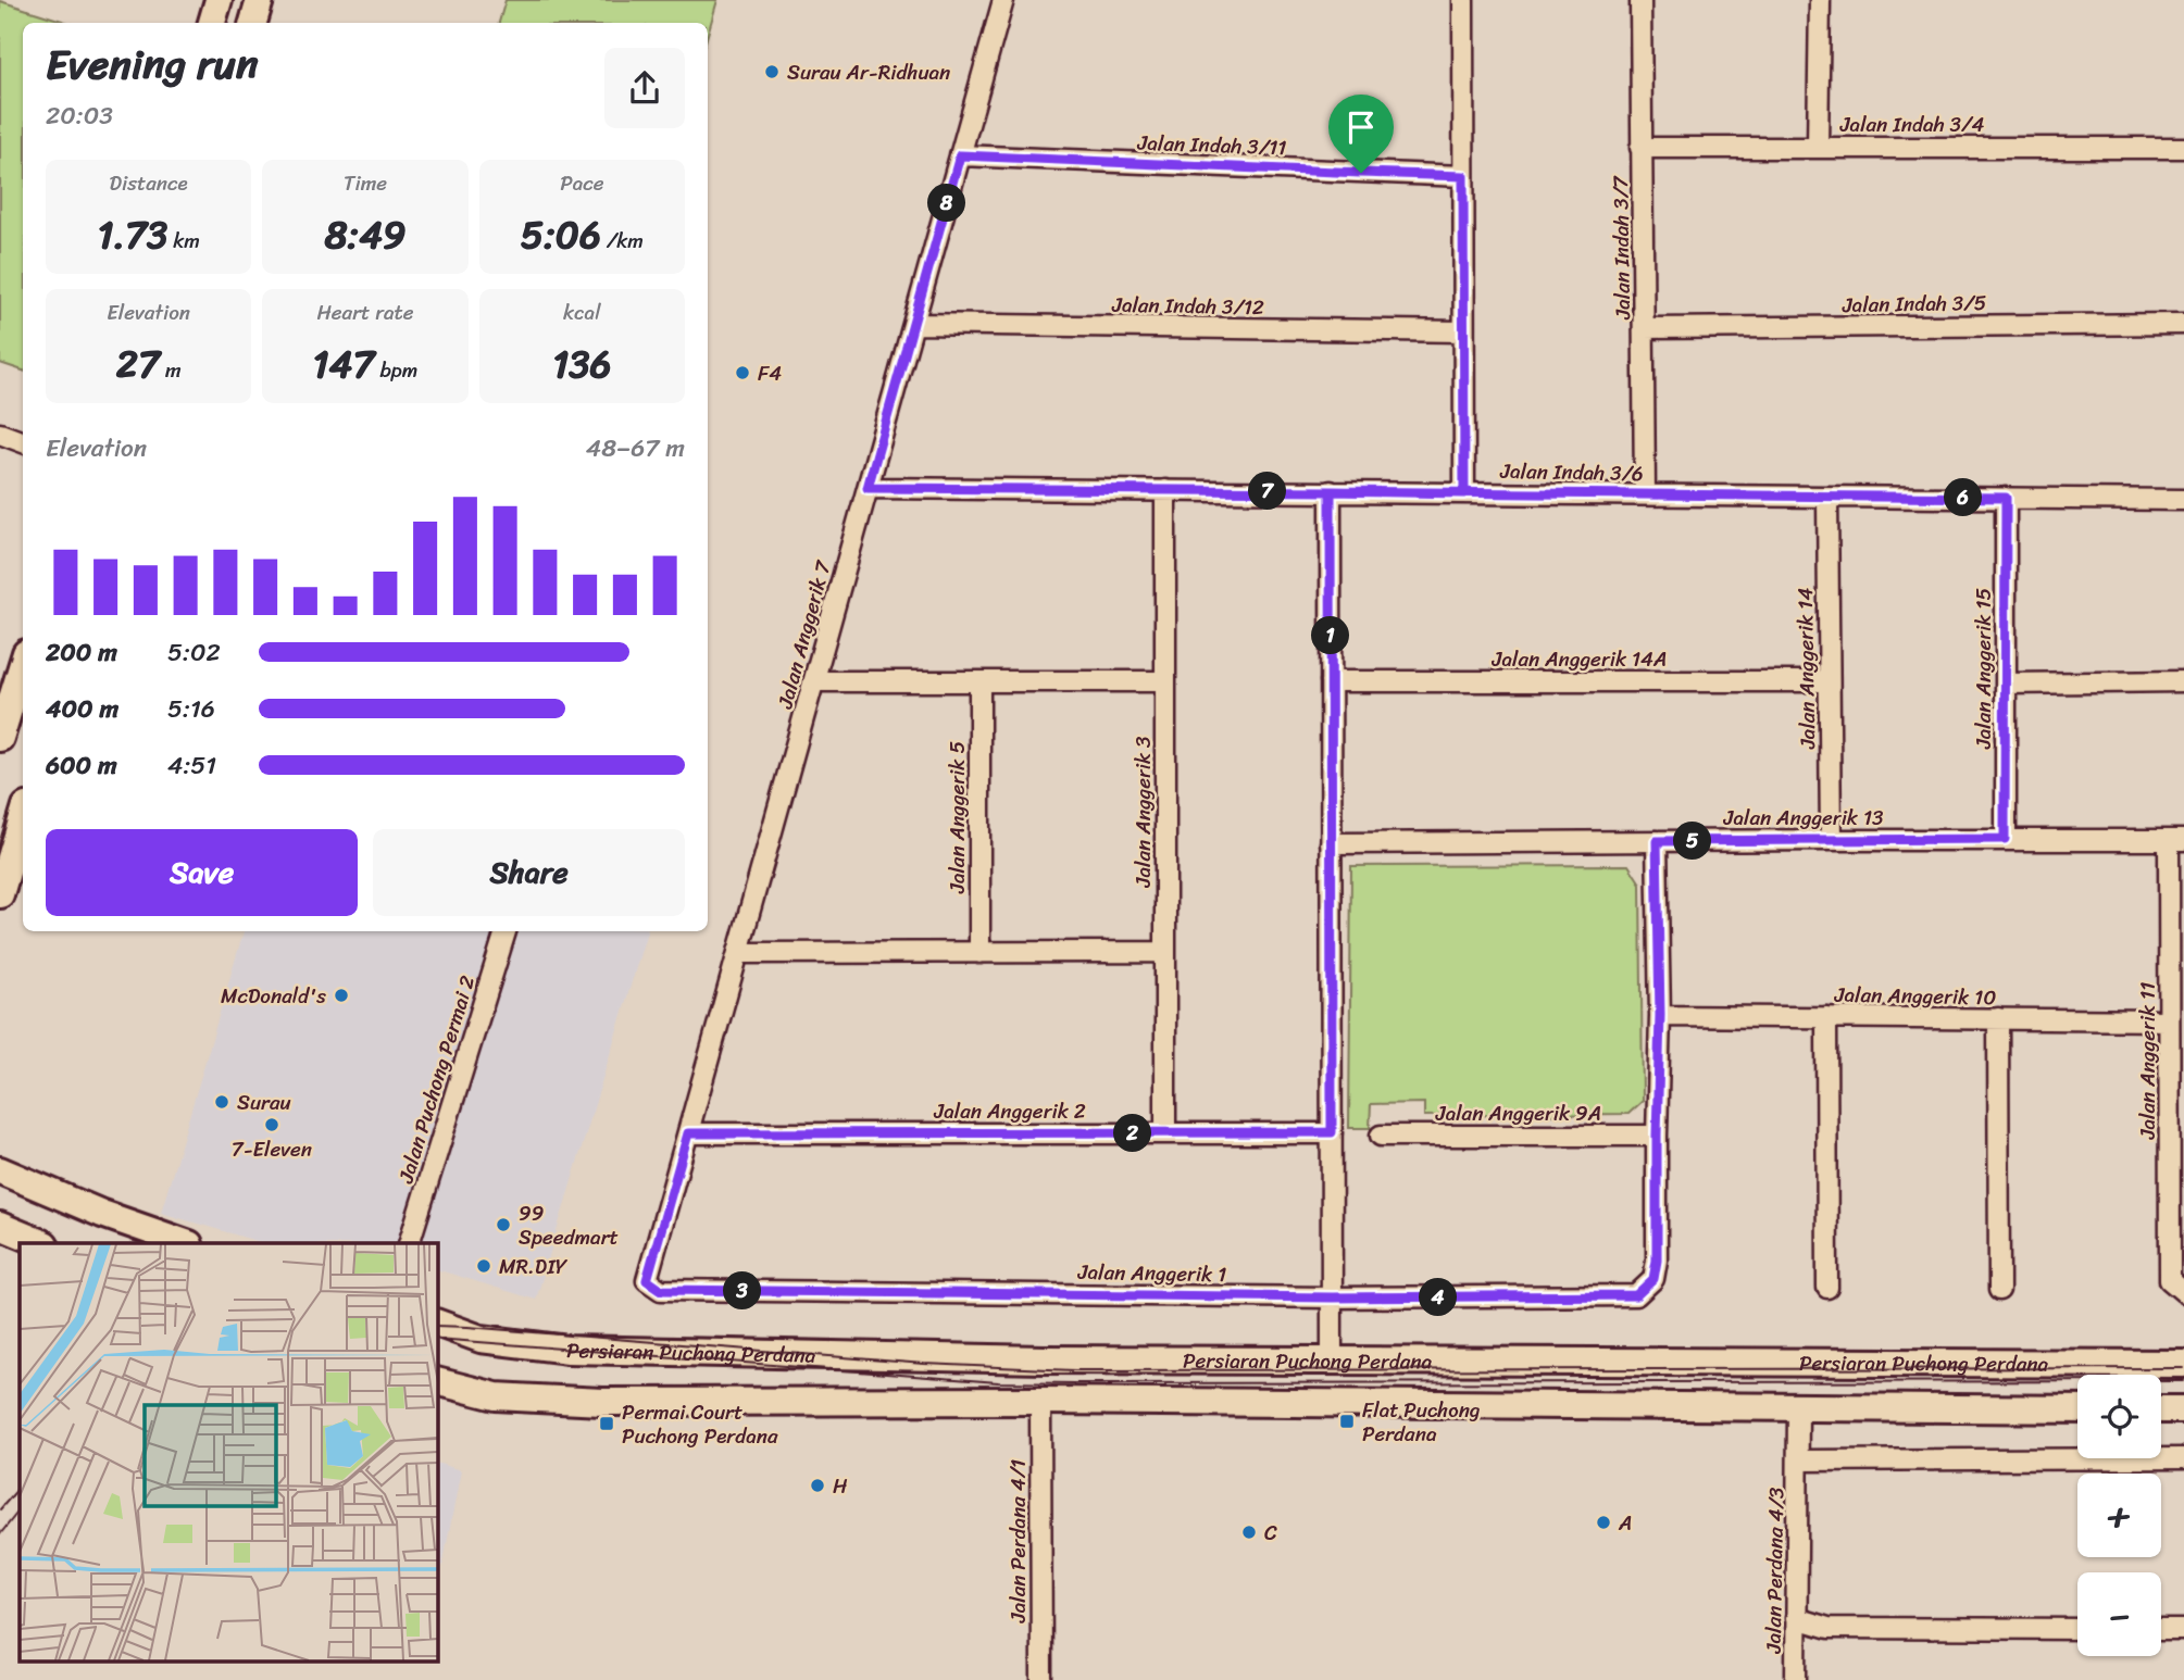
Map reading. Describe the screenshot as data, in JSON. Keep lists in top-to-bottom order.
{
  "streets": {
    "main road": ["Persiaran Puchong Perdana"],
    "street": [
      "Jalan Indah 3/4",
      "Jalan Indah 3/11",
      "Jalan Indah 3/7",
      "Jalan Indah 3/5",
      "Jalan Indah 3/12",
      "Jalan Indah 3/6",
      "Jalan Anggerik 7",
      "Jalan Anggerik 14A",
      "Jalan Anggerik 14",
      "Jalan Anggerik 15",
      "Jalan Anggerik 3",
      "Jalan Anggerik 5",
      "Jalan Anggerik 13",
      "Jalan Anggerik 10",
      "Jalan Anggerik 11",
      "Jalan Puchong Permai 2",
      "Jalan Anggerik 2",
      "Jalan Anggerik 9A",
      "Jalan Anggerik 1",
      "Jalan Perdana 4/1",
      "Jalan Perdana 4/3"
    ]
  },
  "crossings": [
    ["Jalan Indah 3/4", "Jalan Indah 3/7"],
    ["Jalan Indah 3/11", "Jalan Anggerik 7"],
    ["Jalan Indah 3/7", "Jalan Indah 3/5"],
    ["Jalan Indah 3/7", "Jalan Indah 3/6"],
    ["Jalan Indah 3/12", "Jalan Anggerik 7"],
    ["Jalan Indah 3/6", "Jalan Anggerik 7"],
    ["Jalan Indah 3/6", "Jalan Anggerik 14"],
    ["Jalan Indah 3/6", "Jalan Anggerik 15"],
    ["Jalan Indah 3/6", "Jalan Anggerik 3"],
    ["Jalan Anggerik 7", "Jalan Anggerik 2"],
    ["Jalan Anggerik 7", "Jalan Anggerik 1"],
    ["Jalan Anggerik 14A", "Jalan Anggerik 14"],
    ["Jalan Anggerik 14", "Jalan Anggerik 13"],
    ["Jalan Anggerik 15", "Jalan Anggerik 13"],
    ["Jalan Anggerik 3", "Jalan Anggerik 2"],
    ["Jalan Anggerik 13", "Jalan Anggerik 11"],
    ["Jalan Anggerik 10", "Jalan Anggerik 11"],
    ["Jalan Anggerik 9A", "Jalan Anggerik 1"],
    ["Persiaran Puchong Perdana", "Jalan Perdana 4/1"],
    ["Persiaran Puchong Perdana", "Jalan Perdana 4/3"]
  ],
  "places": {
    "other": [
      "Surau Ar-Ridhuan",
      "F4",
      "McDonald's",
      "Surau",
      "7-Eleven",
      "99 Speedmart",
      "MR.DIY",
      "H",
      "A",
      "C"
    ],
    "transit": ["Flat Puchong Perdana", "Permai Court Puchong Perdana"]
  },
  "page": {
    "heading": ["Evening run", "20:03"],
    "stats": [
      ["Distance", "1.73 km"],
      ["Time", "8:49"],
      ["Pace", "5:06 /km"],
      ["Elevation", "27 m"],
      ["Heart rate", "147 bpm"],
      ["kcal", "136"]
    ],
    "pins": [
      "8",
      "7",
      "6",
      "1",
      "5",
      "2",
      "3",
      "4"
    ],
    "chart": ["Elevation", "48–67 m"],
    "list": [
      {
        "name": "200 m",
        "note": "5:02"
      },
      {
        "name": "400 m",
        "note": "5:16"
      },
      {
        "name": "600 m",
        "note": "4:51"
      }
    ],
    "buttons": ["Save", "Share"],
    "map_buttons": ["+", "−"]
  }
}
